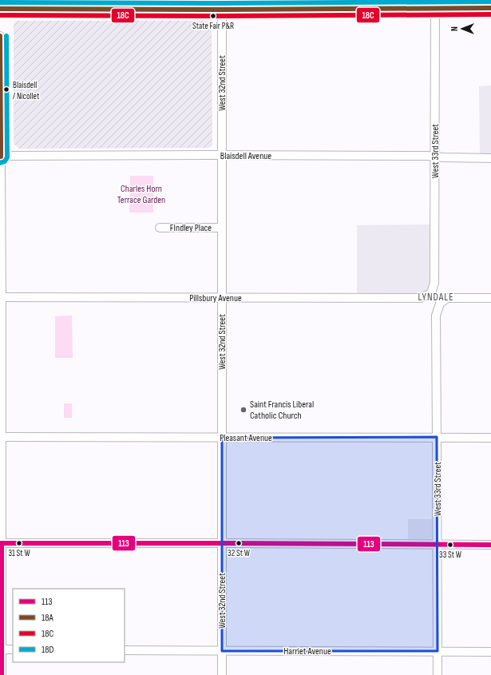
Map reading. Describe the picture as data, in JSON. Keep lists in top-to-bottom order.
{
  "streets": {
    "street": [
      "West 32nd Street",
      "West 33rd Street",
      "Blaisdell Avenue",
      "FIndley Place",
      "Pillsbury Avenue",
      "Pleasant Avenue",
      "Harriet Avenue"
    ]
  },
  "crossings": [
    ["West 32nd Street", "Blaisdell Avenue"],
    ["West 32nd Street", "FIndley Place"],
    ["West 32nd Street", "Pillsbury Avenue"],
    ["West 32nd Street", "Pleasant Avenue"],
    ["West 32nd Street", "Harriet Avenue"],
    ["West 33rd Street", "Blaisdell Avenue"],
    ["West 33rd Street", "Pillsbury Avenue"],
    ["West 33rd Street", "Pleasant Avenue"],
    ["West 33rd Street", "Harriet Avenue"]
  ],
  "districts": ["LYNDALE"],
  "parks": ["Charles Horn Terrace Garden"],
  "places": [
    "State Fair P&R",
    "Blaisdell / Nicollet",
    "Saint Francis Liberal Catholic Church",
    "31 St W",
    "32 St W",
    "33 St W"
  ],
  "lines": [
    "transit line 18D",
    "transit line 18A",
    "transit line 18C",
    "transit line 113"
  ],
  "legend": [
    "113",
    "18A",
    "18C",
    "18D"
  ],
  "north": "left"
}
